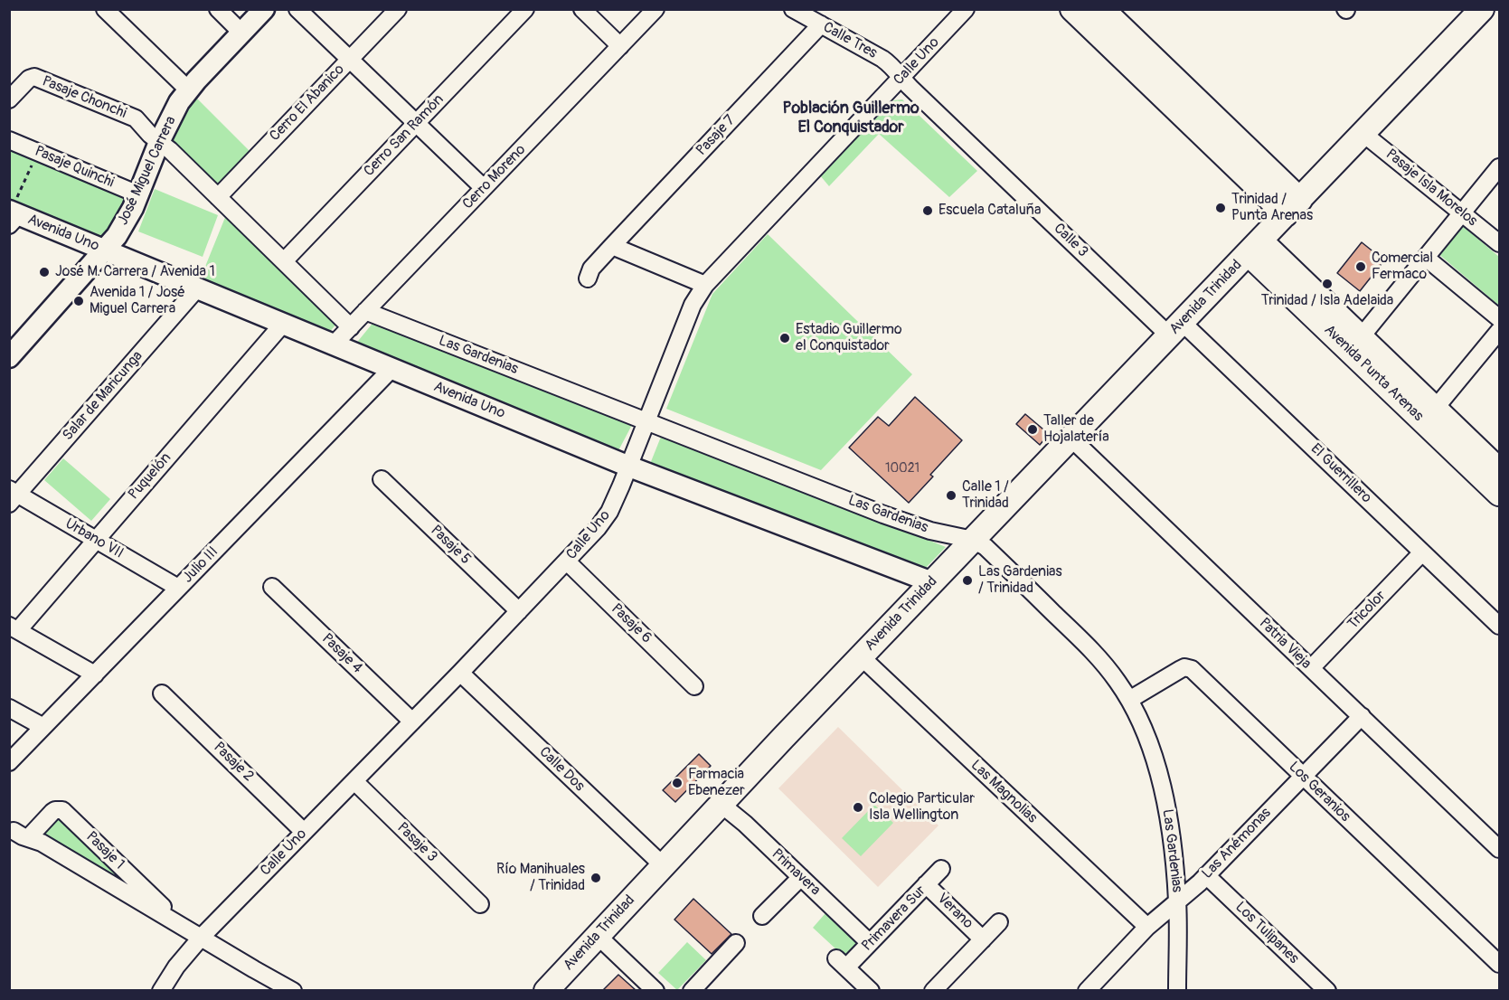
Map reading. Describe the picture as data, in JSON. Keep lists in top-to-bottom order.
{
  "streets": {
    "main road": ["Avenida Trinidad", "Avenida Punta Arenas"],
    "street": [
      "Calle Tres",
      "Calle Uno",
      "Pasaje Chonchi",
      "Cerro El Abanico",
      "Cerro San Ramón",
      "Pasaje 7",
      "Pasaje Quinchi",
      "José Miguel Carrera",
      "Cerro Moreno",
      "Pasaje Isla Morelos",
      "Avenida Uno",
      "Calle 3",
      "Las Gardenias",
      "Salar de Maricunga",
      "El Guerrillero",
      "Puquelón",
      "Urbano VII",
      "Pasaje 5",
      "Julio III",
      "Tricolor",
      "Pasaje 6",
      "Patria Vieja",
      "Pasaje 4",
      "Pasaje 2",
      "Calle Dos",
      "Las Magnolias",
      "Los Geranios",
      "Pasaje 3",
      "Las Anémonas",
      "Pasaje 1",
      "Primavera",
      "Verano",
      "Primavera Sur",
      "Los Tulipanes"
    ]
  },
  "crossings": [
    ["Calle Tres", "Calle Uno"],
    ["Calle Tres", "Pasaje 7"],
    ["Calle Tres", "Calle 3"],
    ["Calle Uno", "Avenida Uno"],
    ["Calle Uno", "Calle 3"],
    ["Calle Uno", "Las Gardenias"],
    ["Calle Uno", "Pasaje 5"],
    ["Calle Uno", "Pasaje 6"],
    ["Calle Uno", "Pasaje 4"],
    ["Calle Uno", "Pasaje 2"],
    ["Calle Uno", "Calle Dos"],
    ["Calle Uno", "Pasaje 3"],
    ["Calle Uno", "Pasaje 1"],
    ["Pasaje Chonchi", "José Miguel Carrera"],
    ["Pasaje Quinchi", "José Miguel Carrera"],
    ["José Miguel Carrera", "Avenida Uno"],
    ["Cerro Moreno", "Avenida Uno"],
    ["Cerro Moreno", "Las Gardenias"],
    ["Pasaje Isla Morelos", "Avenida Trinidad"],
    ["Avenida Uno", "Avenida Trinidad"],
    ["Avenida Uno", "Salar de Maricunga"],
    ["Avenida Uno", "Puquelón"],
    ["Avenida Uno", "Julio III"],
    ["Calle 3", "Avenida Trinidad"],
    ["Calle 3", "El Guerrillero"],
    ["Avenida Trinidad", "Las Gardenias"],
    ["Avenida Trinidad", "Avenida Punta Arenas"],
    ["Avenida Trinidad", "El Guerrillero"],
    ["Avenida Trinidad", "Patria Vieja"],
    ["Avenida Trinidad", "Calle Dos"],
    ["Avenida Trinidad", "Las Magnolias"],
    ["Avenida Trinidad", "Primavera"],
    ["Las Gardenias", "Los Geranios"],
    ["Las Gardenias", "Las Anémonas"],
    ["Salar de Maricunga", "Urbano VII"],
    ["El Guerrillero", "Tricolor"],
    ["Puquelón", "Urbano VII"],
    ["Urbano VII", "Julio III"],
    ["Tricolor", "Patria Vieja"],
    ["Patria Vieja", "Las Anémonas"],
    ["Las Magnolias", "Las Anémonas"],
    ["Los Geranios", "Las Anémonas"],
    ["Las Anémonas", "Los Tulipanes"],
    ["Primavera", "Primavera Sur"],
    ["Verano", "Primavera Sur"]
  ],
  "districts": ["Población Guillermo El Conquistador"],
  "places": [
    "Trinidad / Punta Arenas",
    "Escuela Cataluña",
    "Comercial Fermaco",
    "José M. Carrera / Avenida 1",
    "Trinidad / Isla Adelaida",
    "Avenida 1 / José Miguel Carrera",
    "Estadio Guillermo el Conquistador",
    "Taller de Hojalatería",
    "Calle 1 / Trinidad",
    "Las Gardenias / Trinidad",
    "Farmacia Ebenezer",
    "Colegio Particular Isla Wellington",
    "Río Manihuales / Trinidad"
  ],
  "house_numbers": ["10021"]
}
